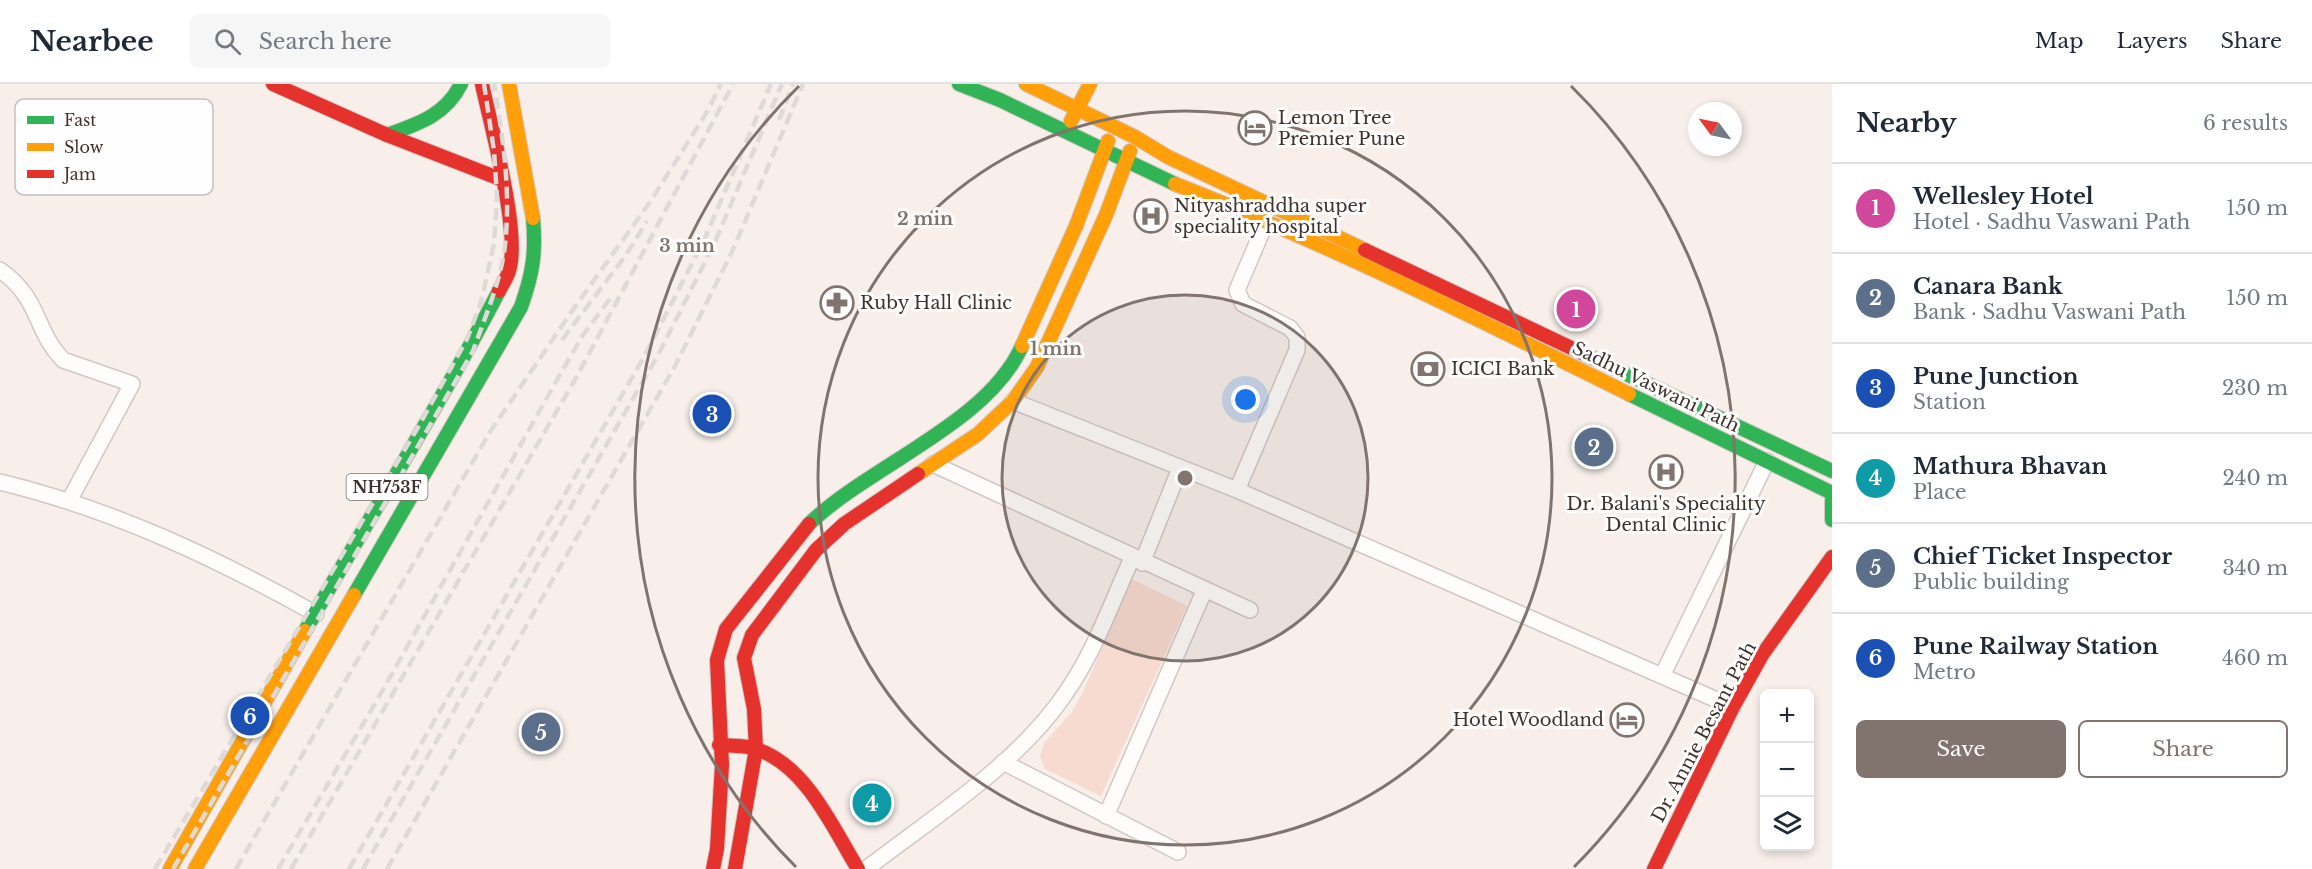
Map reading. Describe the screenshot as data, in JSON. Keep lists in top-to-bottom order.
{
  "streets": {
    "main road": ["Sadhu Vaswani Path", "NH753F", "Dr. Annie Besant Path"]
  },
  "places": {
    "hotel": ["Lemon Tree Premier Pune", "Hotel Woodland"],
    "hospital": ["Nityashraddha super speciality hospital", "Dr. Balani's Speciality Dental Clinic"],
    "pharmacy": ["Ruby Hall Clinic"],
    "bank": ["ICICI Bank"]
  },
  "legend": ["Fast", "Slow", "Jam"],
  "north": "top left",
  "page": {
    "header": "Nearbee",
    "search": "Search here",
    "nav": ["Map", "Layers", "Share"],
    "heading": ["Nearby", "6 results"],
    "list": [
      {
        "mark": "1",
        "name": "Wellesley Hotel",
        "note": "Hotel · Sadhu Vaswani Path",
        "value": "150 m"
      },
      {
        "mark": "2",
        "name": "Canara Bank",
        "note": "Bank · Sadhu Vaswani Path",
        "value": "150 m"
      },
      {
        "mark": "3",
        "name": "Pune Junction",
        "note": "Station",
        "value": "230 m"
      },
      {
        "mark": "4",
        "name": "Mathura Bhavan",
        "note": "Place",
        "value": "240 m"
      },
      {
        "mark": "5",
        "name": "Chief Ticket Inspector",
        "note": "Public building",
        "value": "340 m"
      },
      {
        "mark": "6",
        "name": "Pune Railway Station",
        "note": "Metro",
        "value": "460 m"
      }
    ],
    "pins": [
      "1",
      "3",
      "2",
      "6",
      "5",
      "4"
    ],
    "map_buttons": ["+", "−"],
    "buttons": ["Save", "Share"]
  },
  "rings": ["2 min", "3 min", "1 min"]
}
